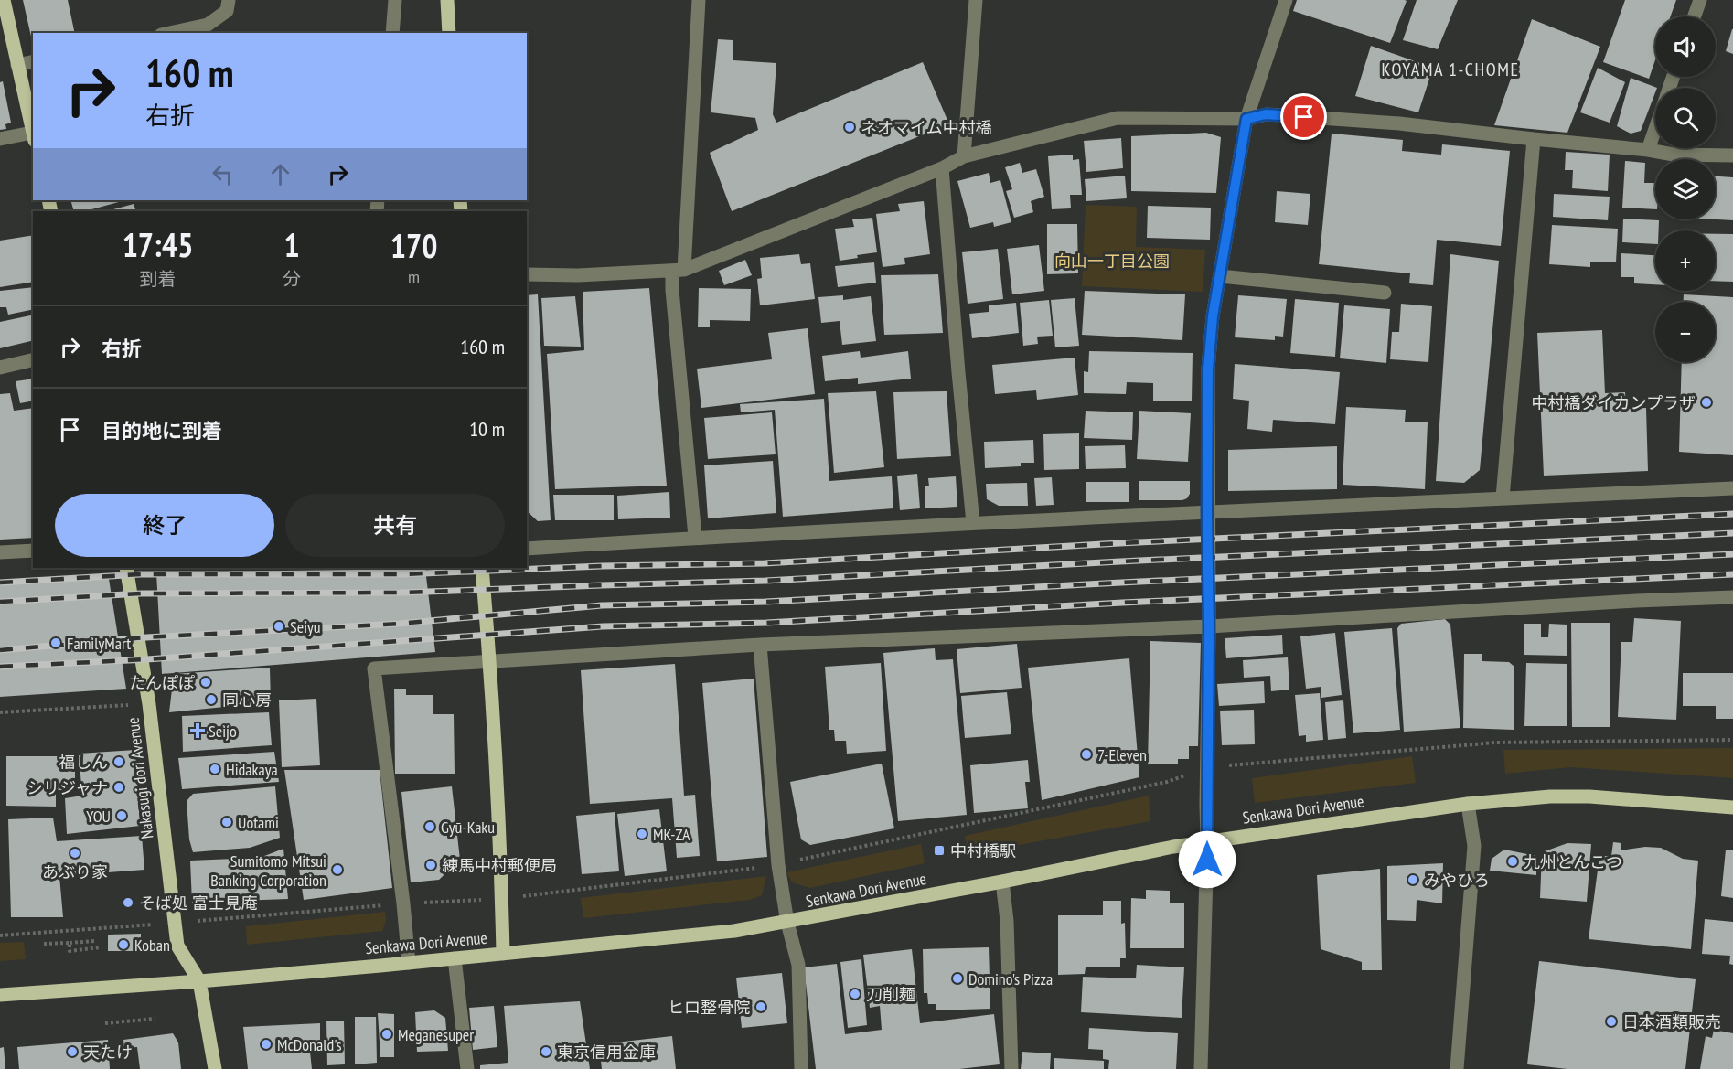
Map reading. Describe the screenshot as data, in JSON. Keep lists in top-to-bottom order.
{
  "streets": {
    "main road": ["Nakasugi dori Avenue", "Senkawa Dori Avenue"]
  },
  "crossings": [
    ["Nakasugi dori Avenue", "Senkawa Dori Avenue"]
  ],
  "districts": ["KOYAMA 1-CHOME"],
  "parks": ["向山一丁目公園"],
  "places": {
    "other": [
      "ネオマイム中村橋",
      "中村橋ダイカンプラザ",
      "Seiyu",
      "FamilyMart",
      "たんぽぽ",
      "同心房",
      "7-Eleven",
      "福しん",
      "Hidakaya",
      "シリジャナ",
      "YOU",
      "Uotami",
      "Gyū-Kaku",
      "MK-ZA",
      "あぶり家",
      "九州とんこつ",
      "練馬中村郵便局",
      "Sumitomo Mitsui Banking Corporation",
      "みやひろ",
      "そば処 富士見庵",
      "Koban",
      "Domino's Pizza",
      "刀削麺",
      "ヒロ整骨院",
      "日本酒類販売",
      "Meganesuper",
      "McDonald's",
      "天たけ",
      "東京信用金庫"
    ],
    "health": ["Seijo"],
    "transit": ["中村橋駅"]
  },
  "page": {
    "map_buttons": ["+", "−"],
    "turn": ["160 m", "右折"],
    "eta": [
      "17:45",
      "到着",
      "1",
      "分",
      "170",
      "m"
    ],
    "list": [
      {
        "name": "右折",
        "value": "160 m"
      },
      {
        "name": "目的地に到着",
        "value": "10 m"
      }
    ],
    "buttons": ["終了", "共有"]
  }
}
